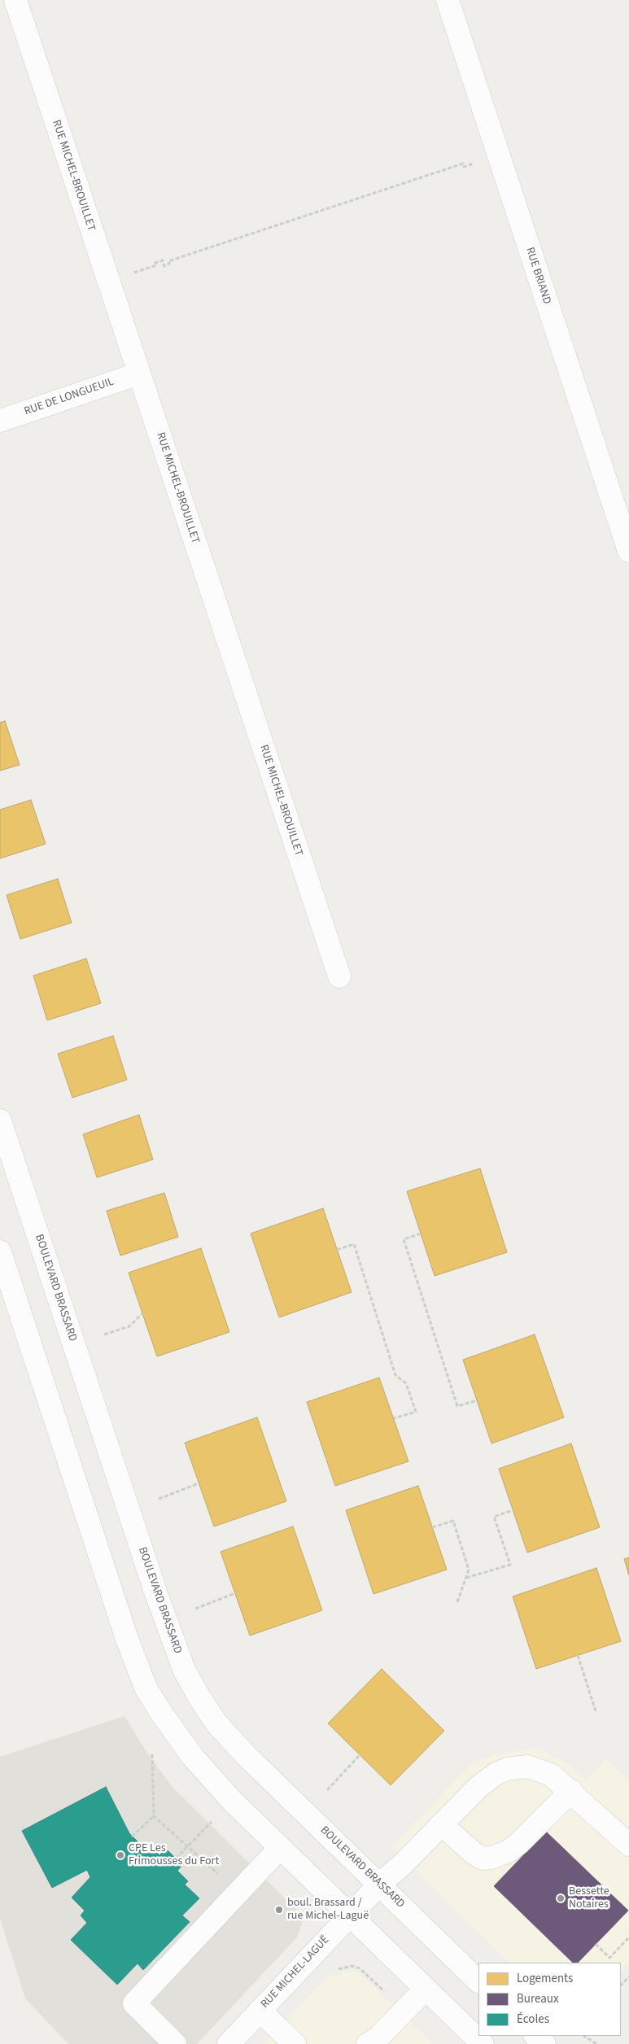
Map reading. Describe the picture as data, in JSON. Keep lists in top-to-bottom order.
{
  "streets": {
    "street": [
      "RUE MICHEL-BROUILLET",
      "RUE BRIAND",
      "RUE DE LONGUEUIL",
      "BOULEVARD BRASSARD",
      "RUE MICHEL-LAGUË"
    ]
  },
  "crossings": [
    ["RUE MICHEL-BROUILLET", "RUE DE LONGUEUIL"],
    ["BOULEVARD BRASSARD", "RUE MICHEL-LAGUË"]
  ],
  "places": ["CPE Les Frimousses du Fort", "Bessette Notaires", "boul. Brassard / rue Michel-Laguë"],
  "legend": ["Logements", "Bureaux", "Écoles"]
}
